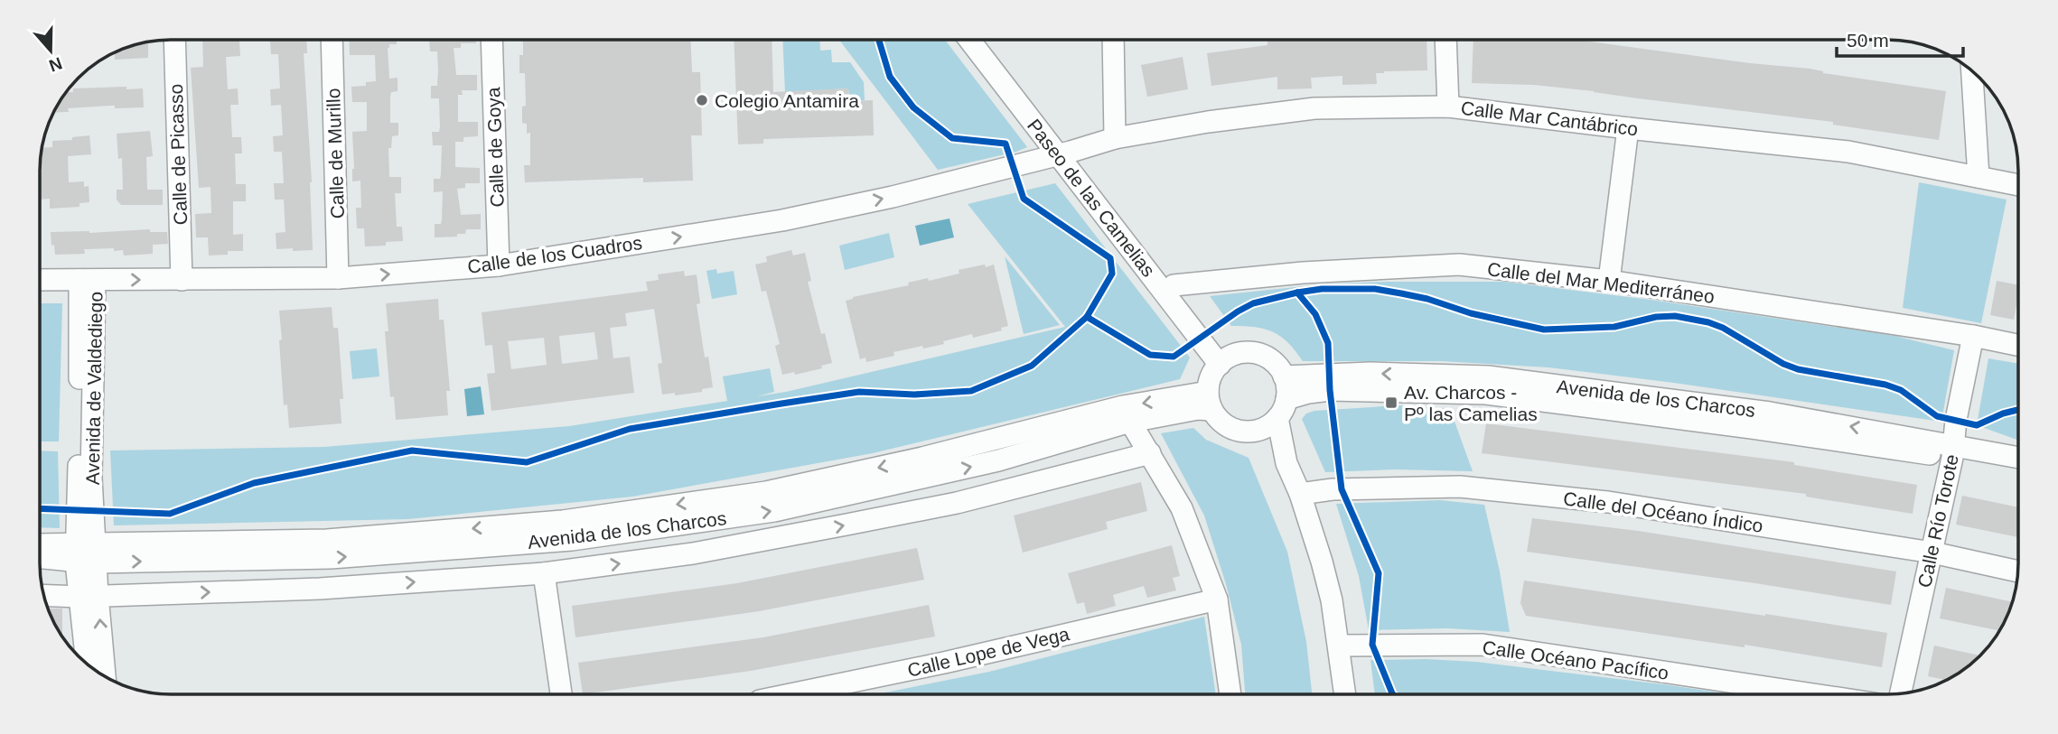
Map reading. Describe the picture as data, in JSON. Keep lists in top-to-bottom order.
{
  "streets": {
    "street": [
      "Calle Mar Cantábrico",
      "Calle de Goya",
      "Calle de Murillo",
      "Calle de Picasso",
      "Paseo de las Camelias",
      "Calle de los Cuadros",
      "Calle del Mar Mediterráneo",
      "Avenida de los Charcos",
      "Calle del Océano Índico",
      "Calle Río Torote",
      "Calle Lope de Vega",
      "Calle Océano Pacífico"
    ]
  },
  "crossings": [
    ["Calle Mar Cantábrico", "Paseo de las Camelias"],
    ["Calle Mar Cantábrico", "Calle de los Cuadros"],
    ["Calle de Goya", "Calle de los Cuadros"],
    ["Calle de Murillo", "Calle de los Cuadros"],
    ["Calle de Picasso", "Calle de los Cuadros"],
    ["Paseo de las Camelias", "Calle de los Cuadros"],
    ["Paseo de las Camelias", "Calle del Mar Mediterráneo"],
    ["Paseo de las Camelias", "Avenida de los Charcos"],
    ["Calle del Mar Mediterráneo", "Calle Río Torote"],
    ["Avenida de los Charcos", "Calle Río Torote"],
    ["Calle del Océano Índico", "Calle Río Torote"]
  ],
  "one_way": ["Calle de los Cuadros"],
  "places": {
    "other": ["Colegio Antamira"],
    "transit": ["Av. Charcos - Pº las Camelias"]
  },
  "scale_bar": "50 m",
  "north": "bottom"
}
